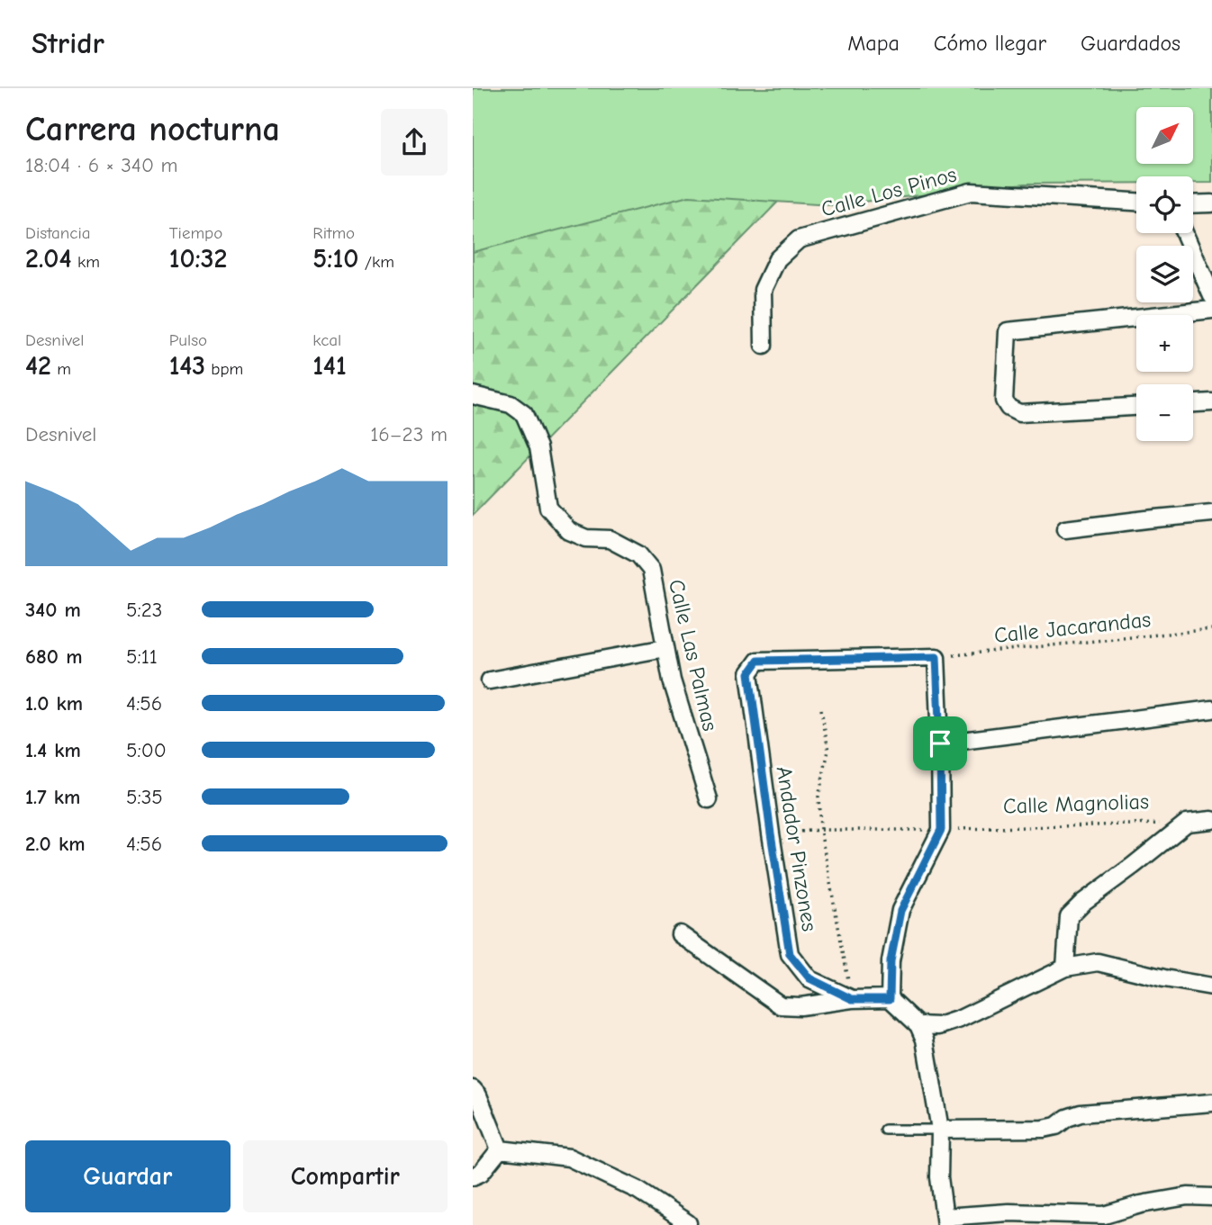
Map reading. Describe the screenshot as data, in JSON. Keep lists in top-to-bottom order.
{
  "streets": {
    "street": ["Calle Los Pinos", "Calle Las Palmas", "Andador Pinzones"],
    "path": ["Calle Jacarandas", "Calle Magnolias"]
  },
  "crossings": [
    ["Calle Jacarandas", "Andador Pinzones"],
    ["Calle Magnolias", "Andador Pinzones"]
  ],
  "north": "top right",
  "page": {
    "header": "Stridr",
    "nav": ["Mapa", "Cómo llegar", "Guardados"],
    "heading": ["Carrera nocturna", "18:04 · 6 × 340 m"],
    "map_buttons": ["+", "−"],
    "stats": [
      ["Distancia", "2.04 km"],
      ["Tiempo", "10:32"],
      ["Ritmo", "5:10 /km"],
      ["Desnivel", "42 m"],
      ["Pulso", "143 bpm"],
      ["kcal", "141"]
    ],
    "chart": ["Desnivel", "16–23 m"],
    "list": [
      {
        "name": "340 m",
        "note": "5:23"
      },
      {
        "name": "680 m",
        "note": "5:11"
      },
      {
        "name": "1.0 km",
        "note": "4:56"
      },
      {
        "name": "1.4 km",
        "note": "5:00"
      },
      {
        "name": "1.7 km",
        "note": "5:35"
      },
      {
        "name": "2.0 km",
        "note": "4:56"
      }
    ],
    "buttons": ["Guardar", "Compartir"]
  }
}
